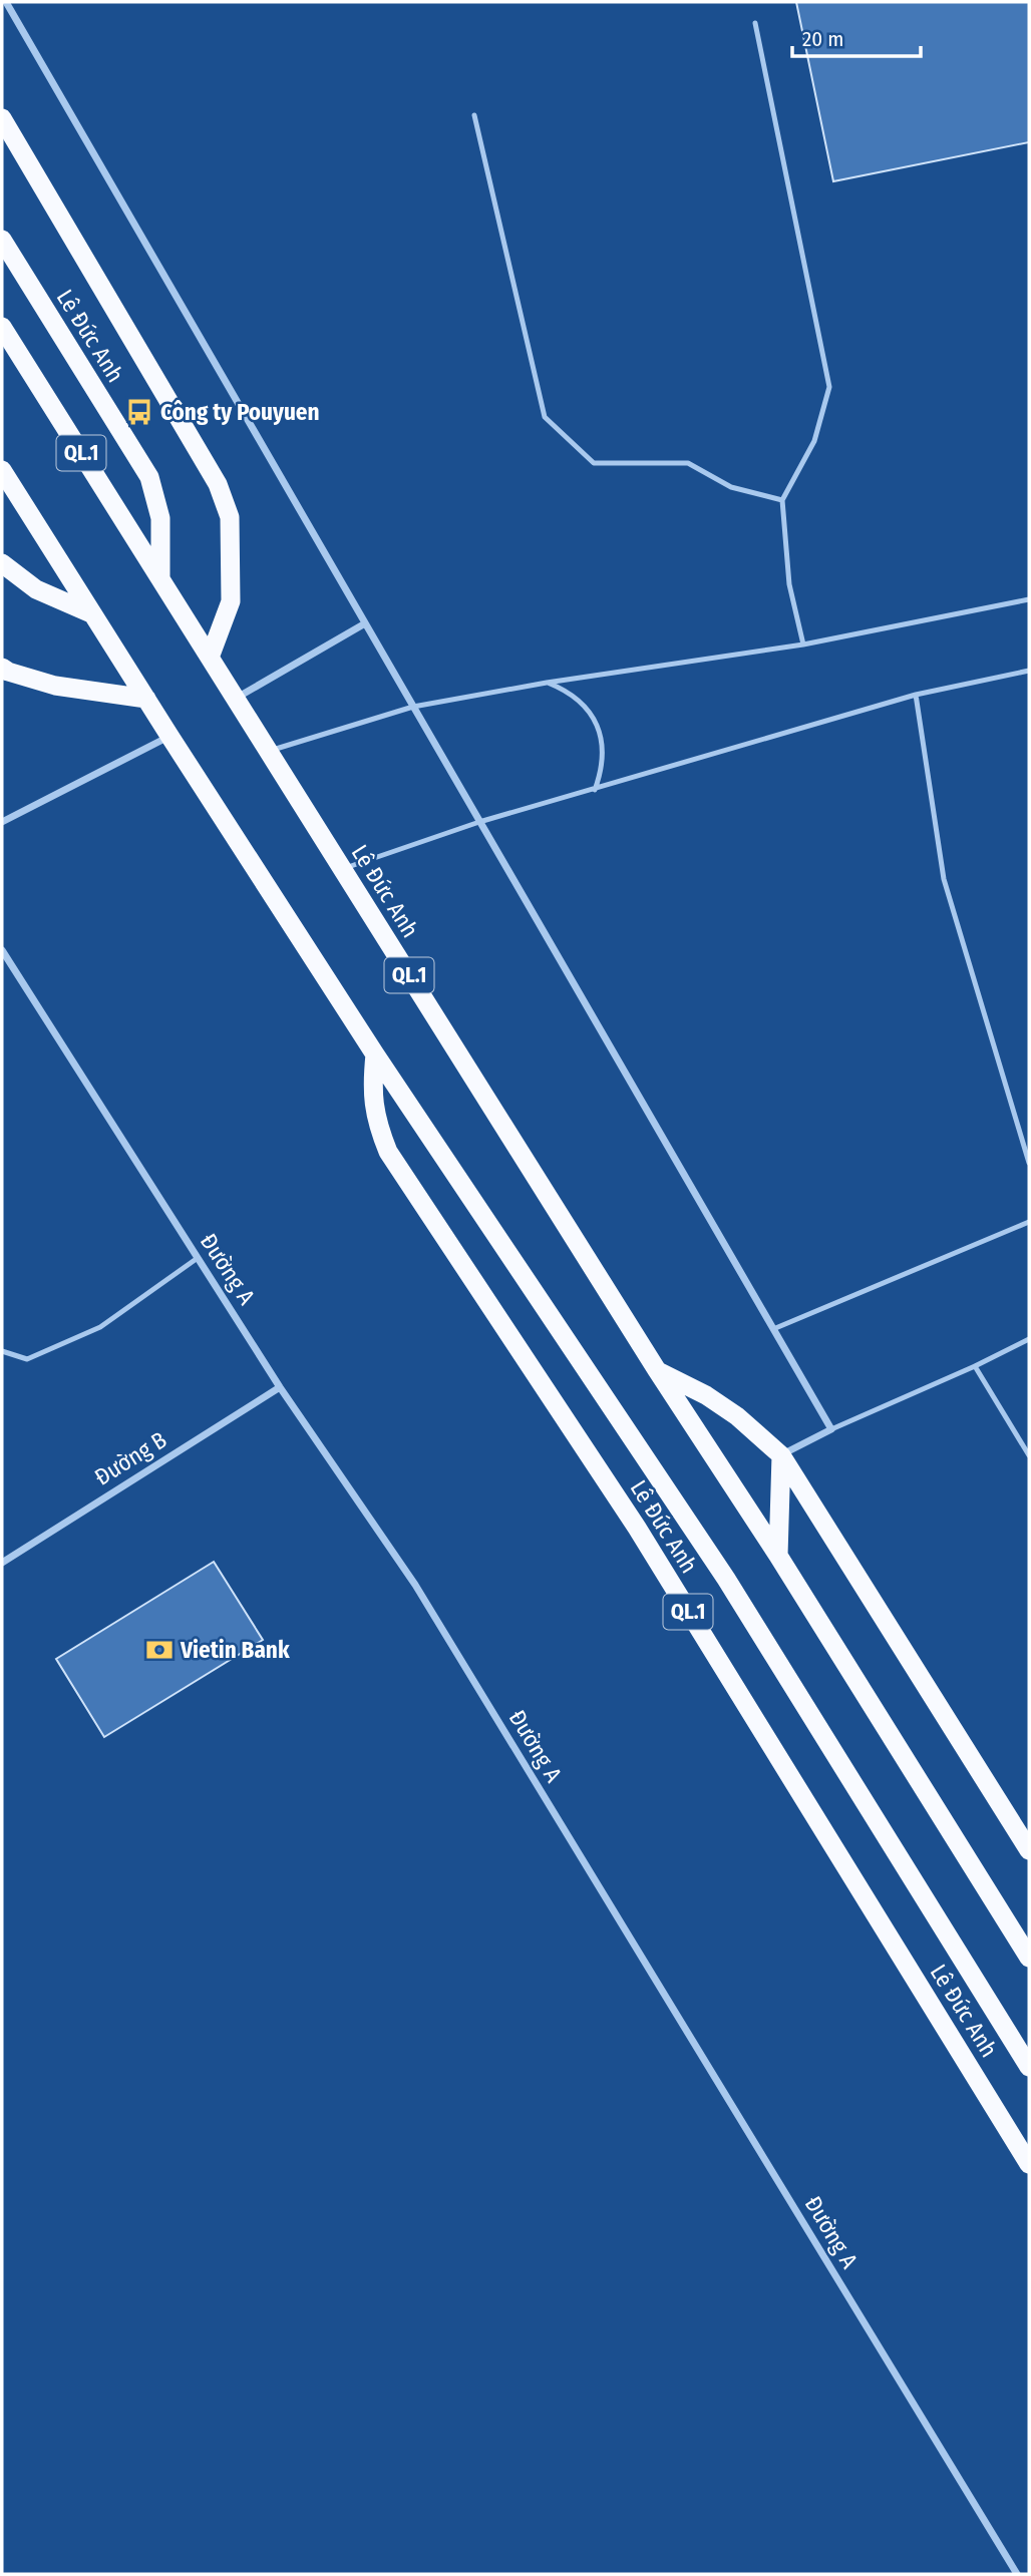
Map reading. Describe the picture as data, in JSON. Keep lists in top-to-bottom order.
{
  "streets": {
    "highway": ["Lê Đức Anh", "QL.1"],
    "street": ["Đường A", "Đường B"]
  },
  "crossings": [
    ["Đường A", "Đường B"]
  ],
  "places": {
    "bus stop": ["Công ty Pouyuen"],
    "bank": ["Vietin Bank"]
  },
  "scale_bar": "20 m"
}
